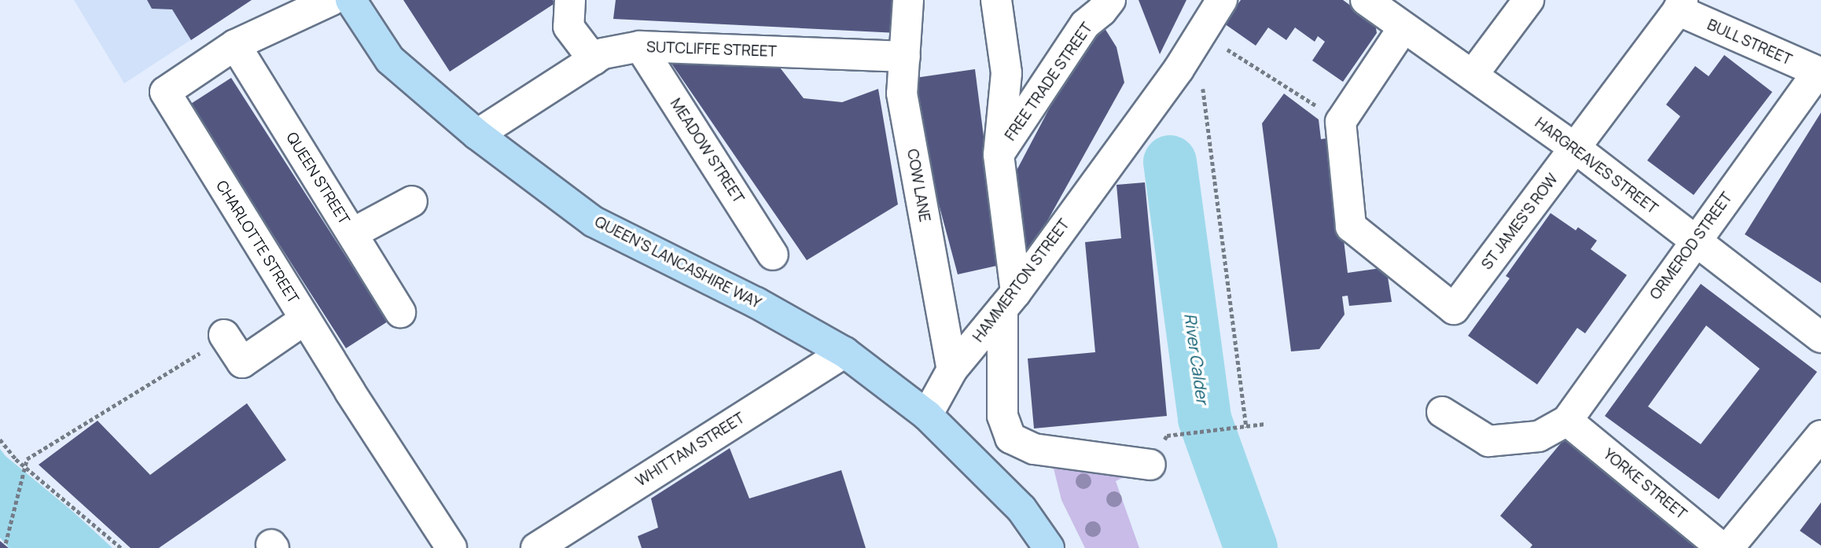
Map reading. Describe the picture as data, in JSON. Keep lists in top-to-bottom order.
{
  "streets": {
    "main road": ["QUEEN'S LANCASHIRE WAY"],
    "street": [
      "BULL STREET",
      "SUTCLIFFE STREET",
      "FREE TRADE STREET",
      "MEADOW STREET",
      "HARGREAVES STREET",
      "QUEEN STREET",
      "COW LANE",
      "ST JAMES'S ROW",
      "CHARLOTTE STREET",
      "ORMEROD STREET",
      "HAMMERTON STREET",
      "WHITTAM STREET",
      "YORKE STREET"
    ]
  },
  "crossings": [
    ["BULL STREET", "ST JAMES'S ROW"],
    ["BULL STREET", "ORMEROD STREET"],
    ["SUTCLIFFE STREET", "MEADOW STREET"],
    ["SUTCLIFFE STREET", "COW LANE"],
    ["SUTCLIFFE STREET", "QUEEN'S LANCASHIRE WAY"],
    ["HARGREAVES STREET", "ST JAMES'S ROW"],
    ["HARGREAVES STREET", "ORMEROD STREET"],
    ["QUEEN STREET", "CHARLOTTE STREET"],
    ["COW LANE", "HAMMERTON STREET"],
    ["ORMEROD STREET", "YORKE STREET"],
    ["QUEEN'S LANCASHIRE WAY", "HAMMERTON STREET"],
    ["QUEEN'S LANCASHIRE WAY", "WHITTAM STREET"]
  ],
  "water": ["River Calder"]
}
